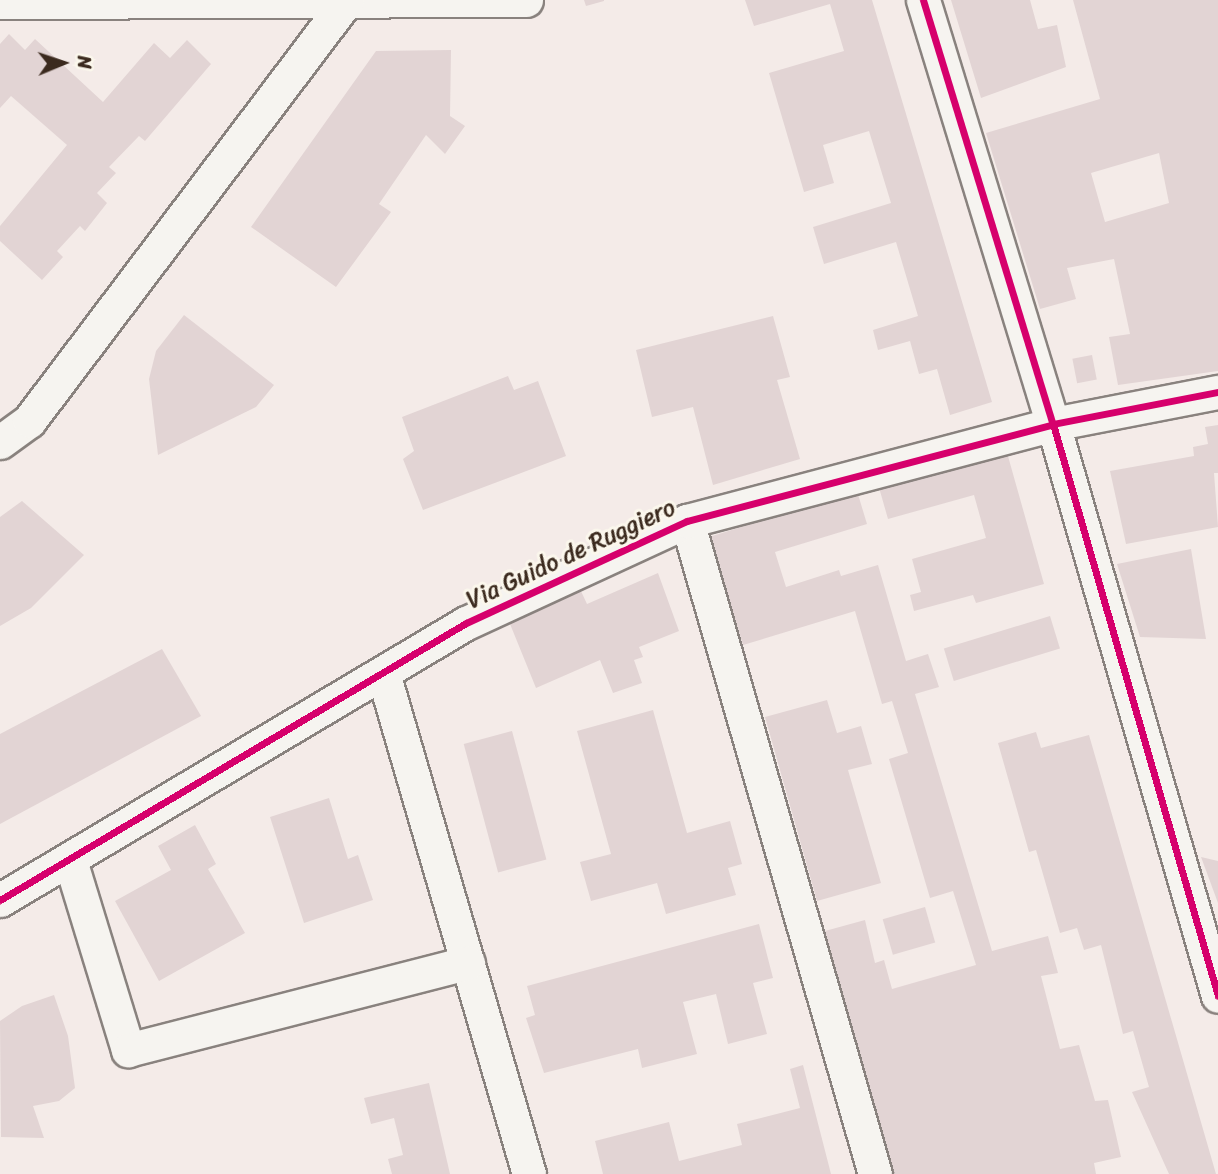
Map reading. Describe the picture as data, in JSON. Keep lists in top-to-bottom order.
{
  "streets": {
    "street": ["Via Guido de Ruggiero"]
  },
  "north": "right"
}
